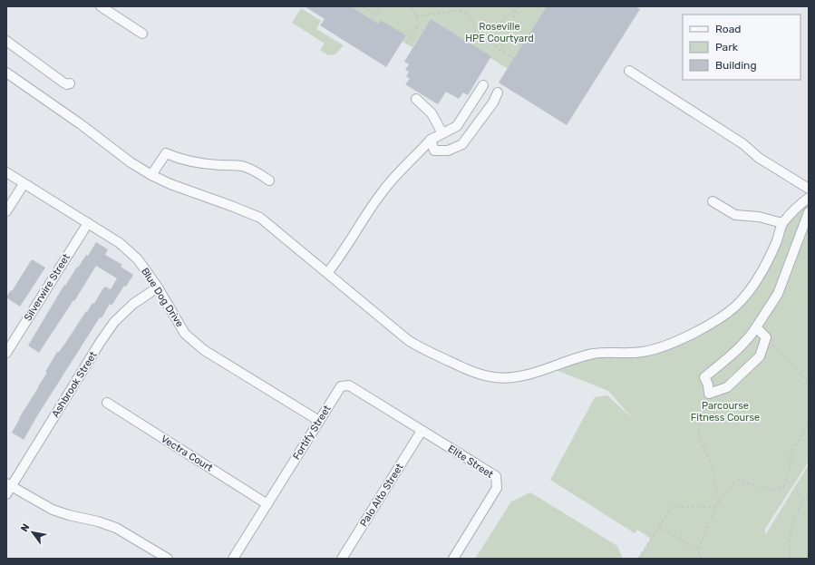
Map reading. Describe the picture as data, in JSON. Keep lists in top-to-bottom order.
{
  "streets": {
    "street": [
      "Silverwire Street",
      "Blue Dog Drive",
      "Ashbrook Street",
      "Fortify Street",
      "Vectra Court",
      "Elite Street",
      "Palo Alto Street"
    ]
  },
  "crossings": [
    ["Silverwire Street", "Blue Dog Drive"],
    ["Blue Dog Drive", "Ashbrook Street"],
    ["Blue Dog Drive", "Fortify Street"],
    ["Fortify Street", "Vectra Court"],
    ["Fortify Street", "Elite Street"],
    ["Fortify Street", "Palo Alto Street"],
    ["Elite Street", "Palo Alto Street"]
  ],
  "parks": ["Roseville HPE Courtyard", "Parcourse Fitness Course"],
  "legend": ["Road", "Park", "Building"],
  "north": "top left"
}
